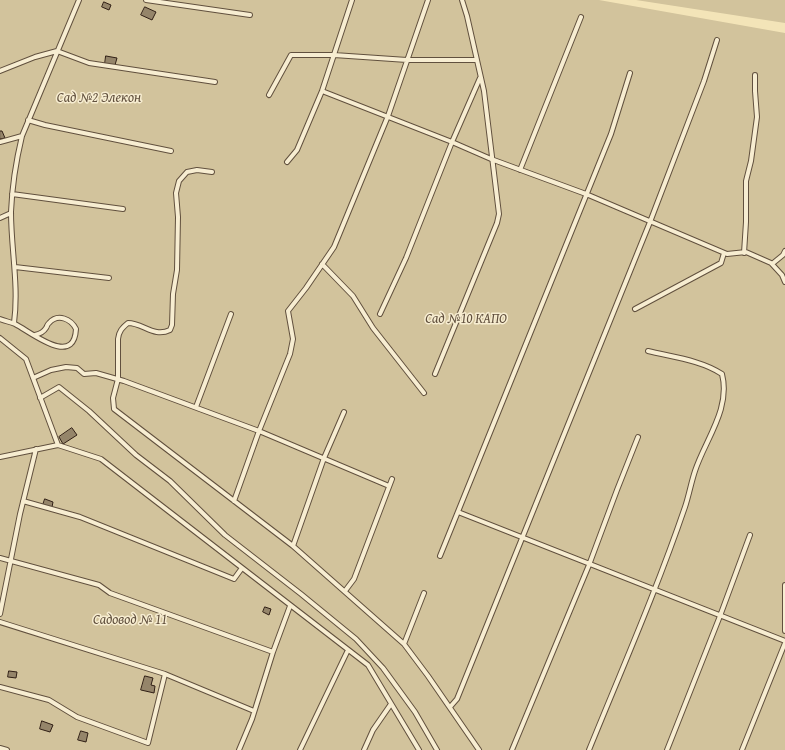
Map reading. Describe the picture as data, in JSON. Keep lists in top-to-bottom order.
{
  "parks": ["Сад №2 Элекон", "Сад №10 КАПО", "Садовод № 11"]
}
